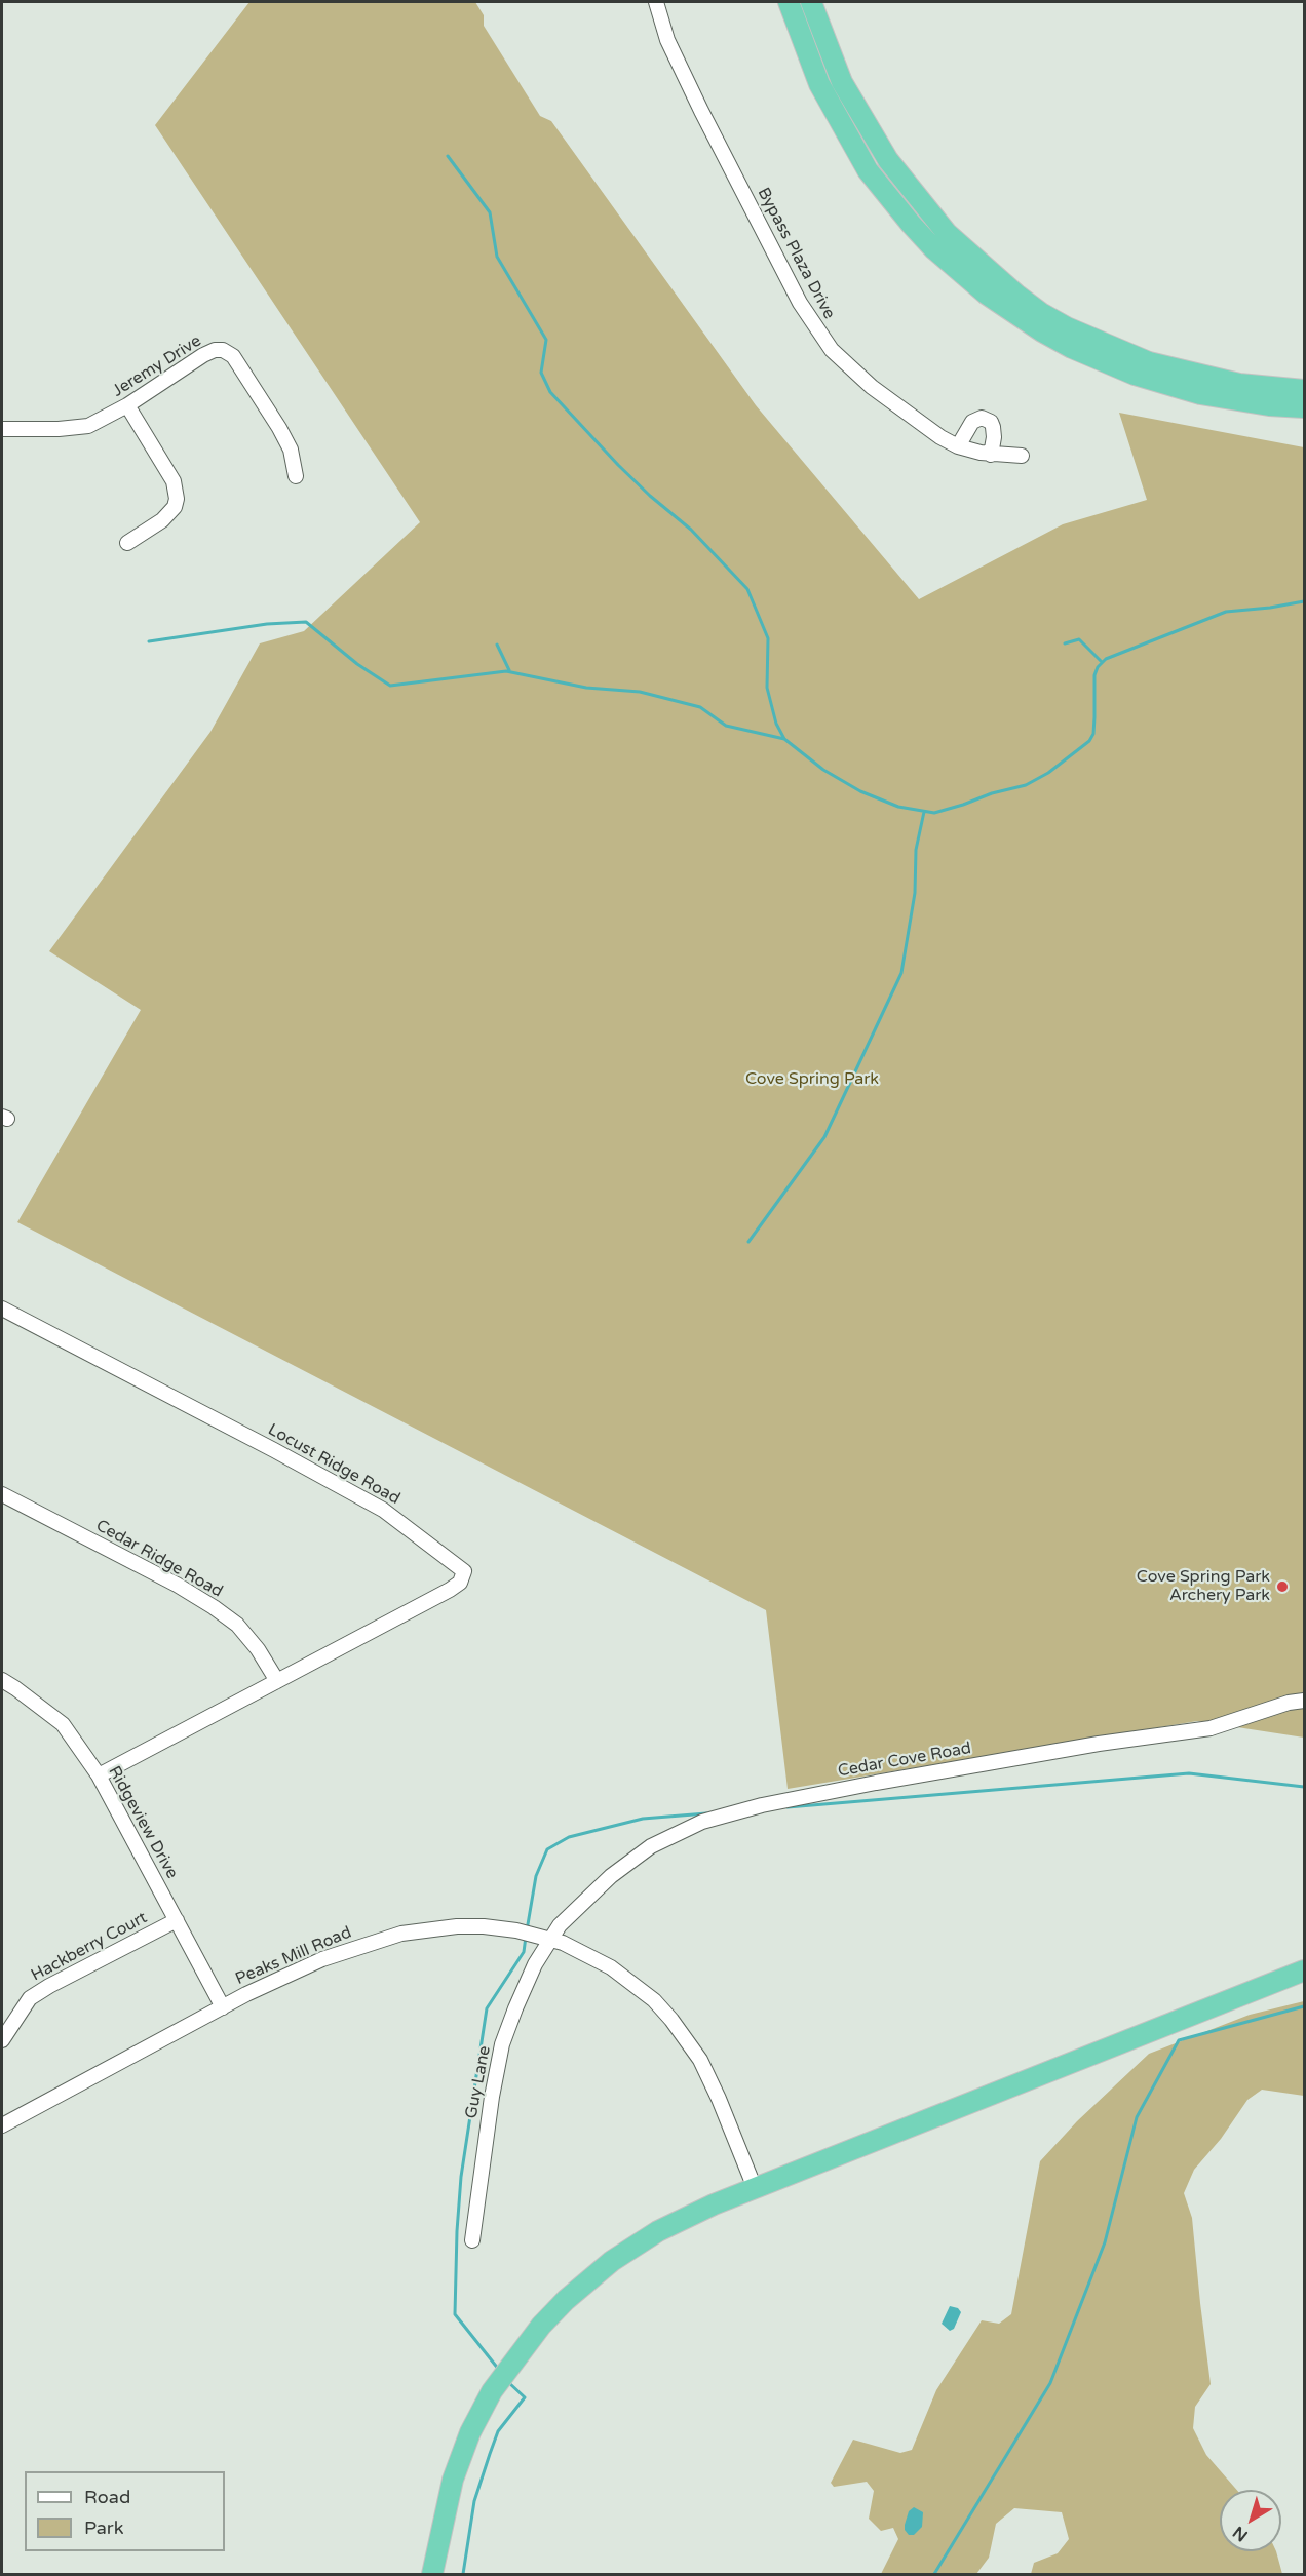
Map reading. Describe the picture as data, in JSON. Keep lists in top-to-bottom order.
{
  "streets": {
    "street": [
      "Bypass Plaza Drive",
      "Jeremy Drive",
      "Locust Ridge Road",
      "Cedar Ridge Road",
      "Cedar Cove Road",
      "Ridgeview Drive",
      "Hackberry Court",
      "Peaks Mill Road",
      "Guy Lane"
    ]
  },
  "crossings": [
    ["Locust Ridge Road", "Cedar Ridge Road"],
    ["Locust Ridge Road", "Ridgeview Drive"],
    ["Cedar Cove Road", "Peaks Mill Road"],
    ["Cedar Cove Road", "Guy Lane"],
    ["Ridgeview Drive", "Hackberry Court"],
    ["Ridgeview Drive", "Peaks Mill Road"],
    ["Peaks Mill Road", "Guy Lane"]
  ],
  "parks": ["Cove Spring Park"],
  "places": ["Cove Spring Park Archery Park"],
  "legend": ["Road", "Park"],
  "north": "bottom left"
}
